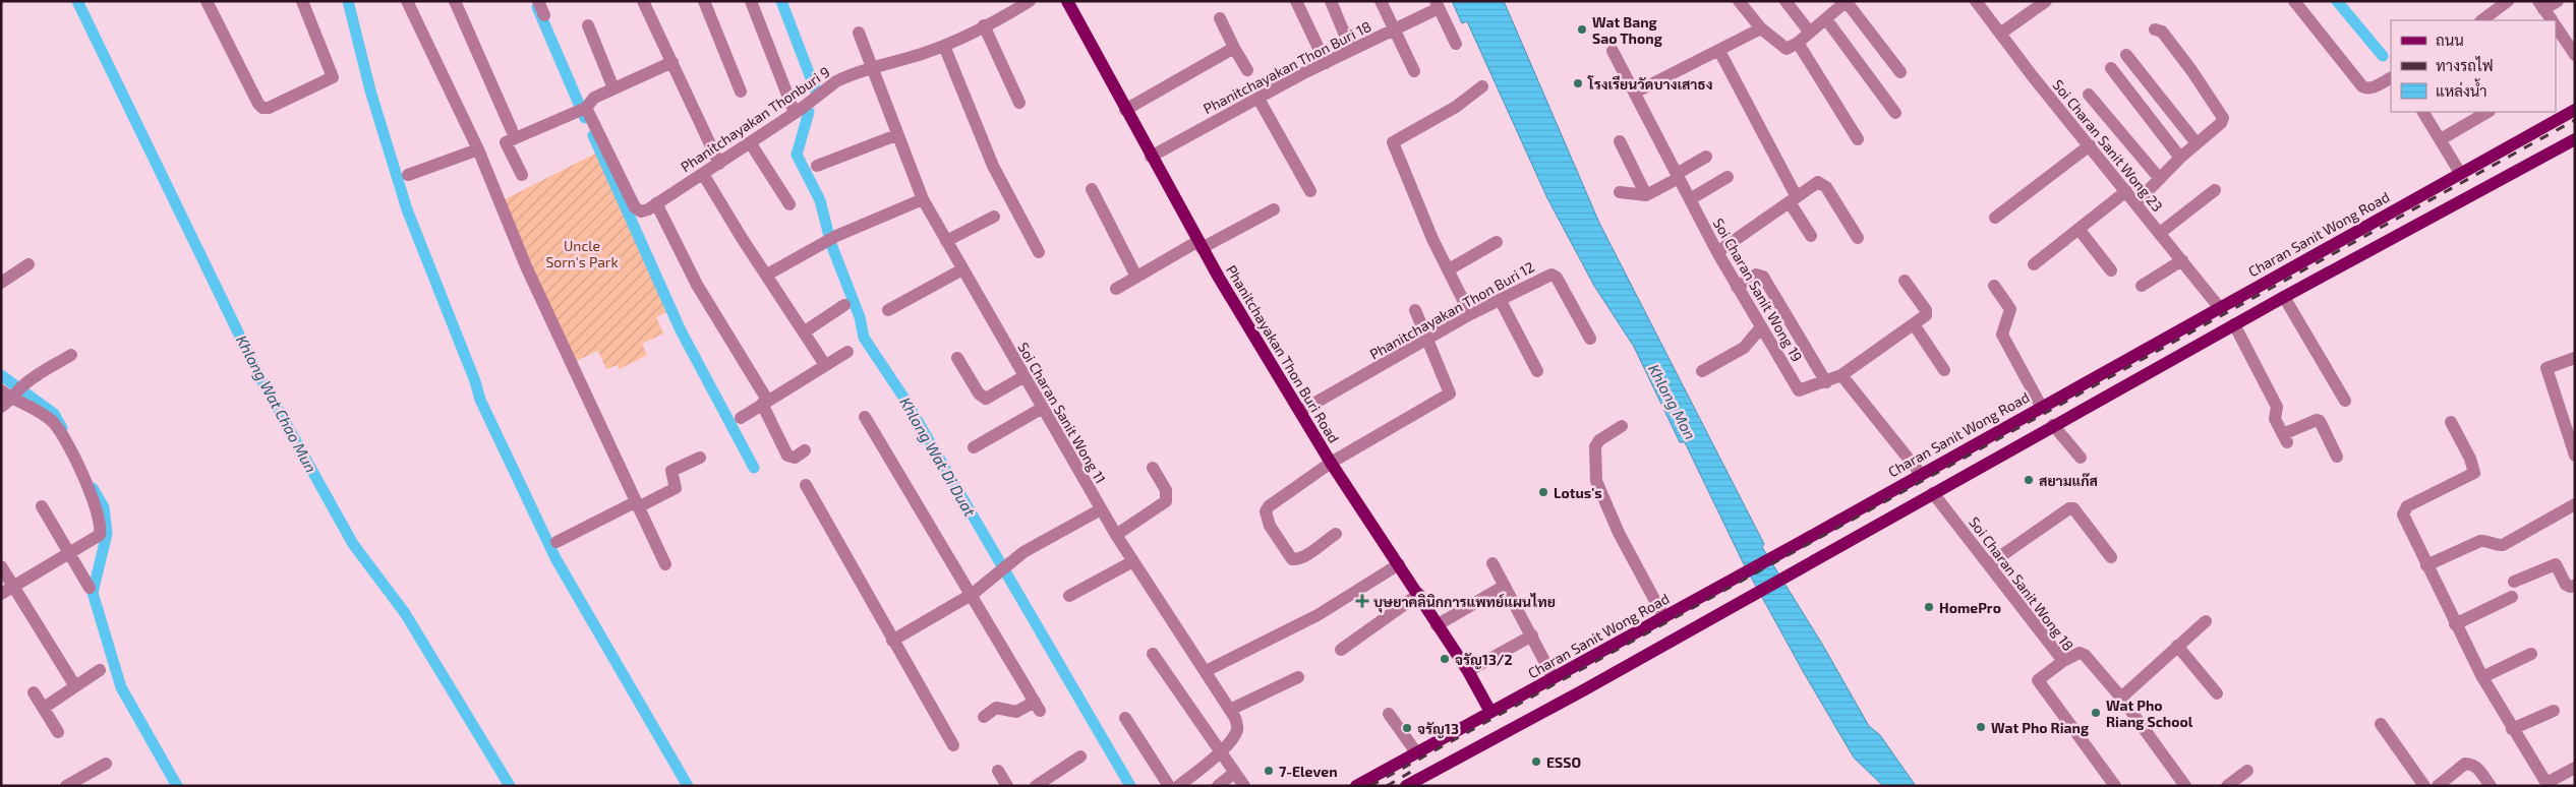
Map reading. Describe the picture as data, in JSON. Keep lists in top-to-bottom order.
{
  "streets": {
    "main road": ["Charan Sanit Wong Road", "Phanitchayakan Thon Buri Road"],
    "street": [
      "Phanitchayakan Thon Buri 18",
      "Phanitchayakan Thonburi 9",
      "Soi Charan Sanit Wong 23",
      "Soi Charan Sanit Wong 19",
      "Phanitchayakan Thon Buri 12",
      "Soi Charan Sanit Wong 11",
      "Soi Charan Sanit Wong 18"
    ]
  },
  "crossings": [
    ["Phanitchayakan Thon Buri 18", "Phanitchayakan Thon Buri Road"],
    ["Phanitchayakan Thonburi 9", "Soi Charan Sanit Wong 11"],
    ["Soi Charan Sanit Wong 23", "Charan Sanit Wong Road"],
    ["Charan Sanit Wong Road", "Phanitchayakan Thon Buri Road"],
    ["Phanitchayakan Thon Buri 12", "Phanitchayakan Thon Buri Road"]
  ],
  "water": ["Khlong Mon", "Khlong Wat Chao Mun", "Khlong Wat Di Duat"],
  "parks": ["Uncle Sorn's Park"],
  "places": {
    "other": [
      "Wat Bang Sao Thong",
      "โรงเรียนวัดบางเสาธง",
      "สยามแก๊ส",
      "Lotus's",
      "HomePro",
      "จรัญ13/2",
      "Wat Pho Riang School",
      "Wat Pho Riang",
      "จรัญ13",
      "ESSO",
      "7-Eleven"
    ],
    "health": ["บุษยาคลินิกการแพทย์แผนไทย"]
  },
  "legend": ["ถนน", "ทางรถไฟ", "แหล่งน้ำ"]
}
